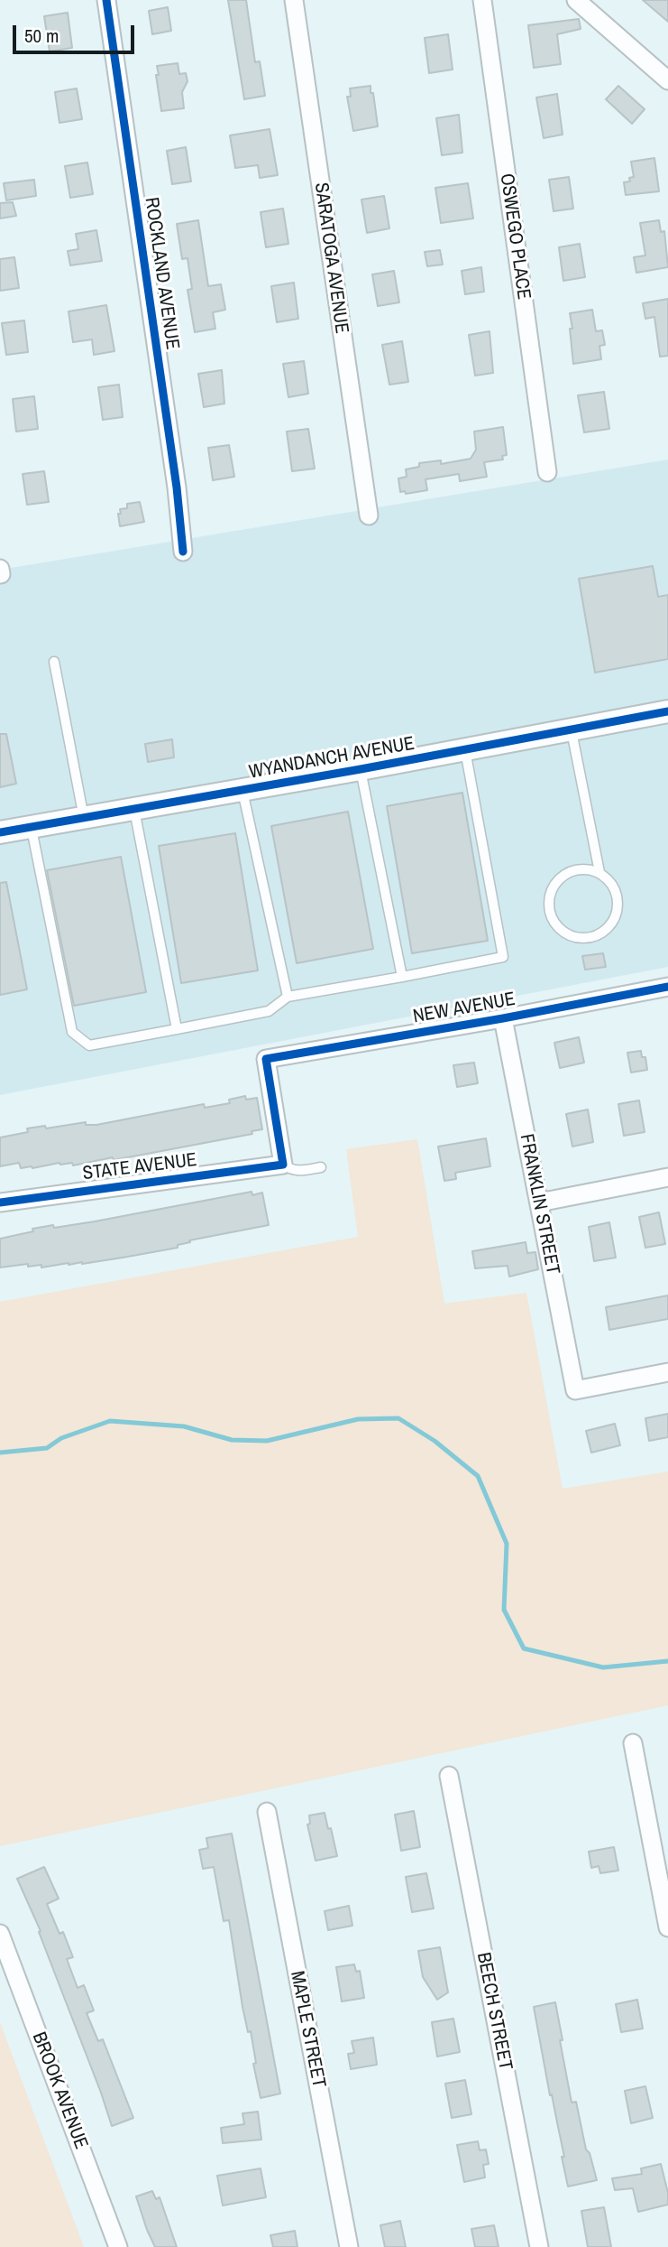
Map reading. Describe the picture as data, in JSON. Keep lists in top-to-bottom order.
{
  "streets": {
    "street": [
      "OSWEGO PLACE",
      "SARATOGA AVENUE",
      "ROCKLAND AVENUE",
      "WYANDANCH AVENUE",
      "NEW AVENUE",
      "STATE AVENUE",
      "FRANKLIN STREET",
      "BEECH STREET",
      "MAPLE STREET",
      "BROOK AVENUE"
    ]
  },
  "crossings": [
    ["NEW AVENUE", "STATE AVENUE"],
    ["NEW AVENUE", "FRANKLIN STREET"]
  ],
  "scale_bar": "50 m"
}
